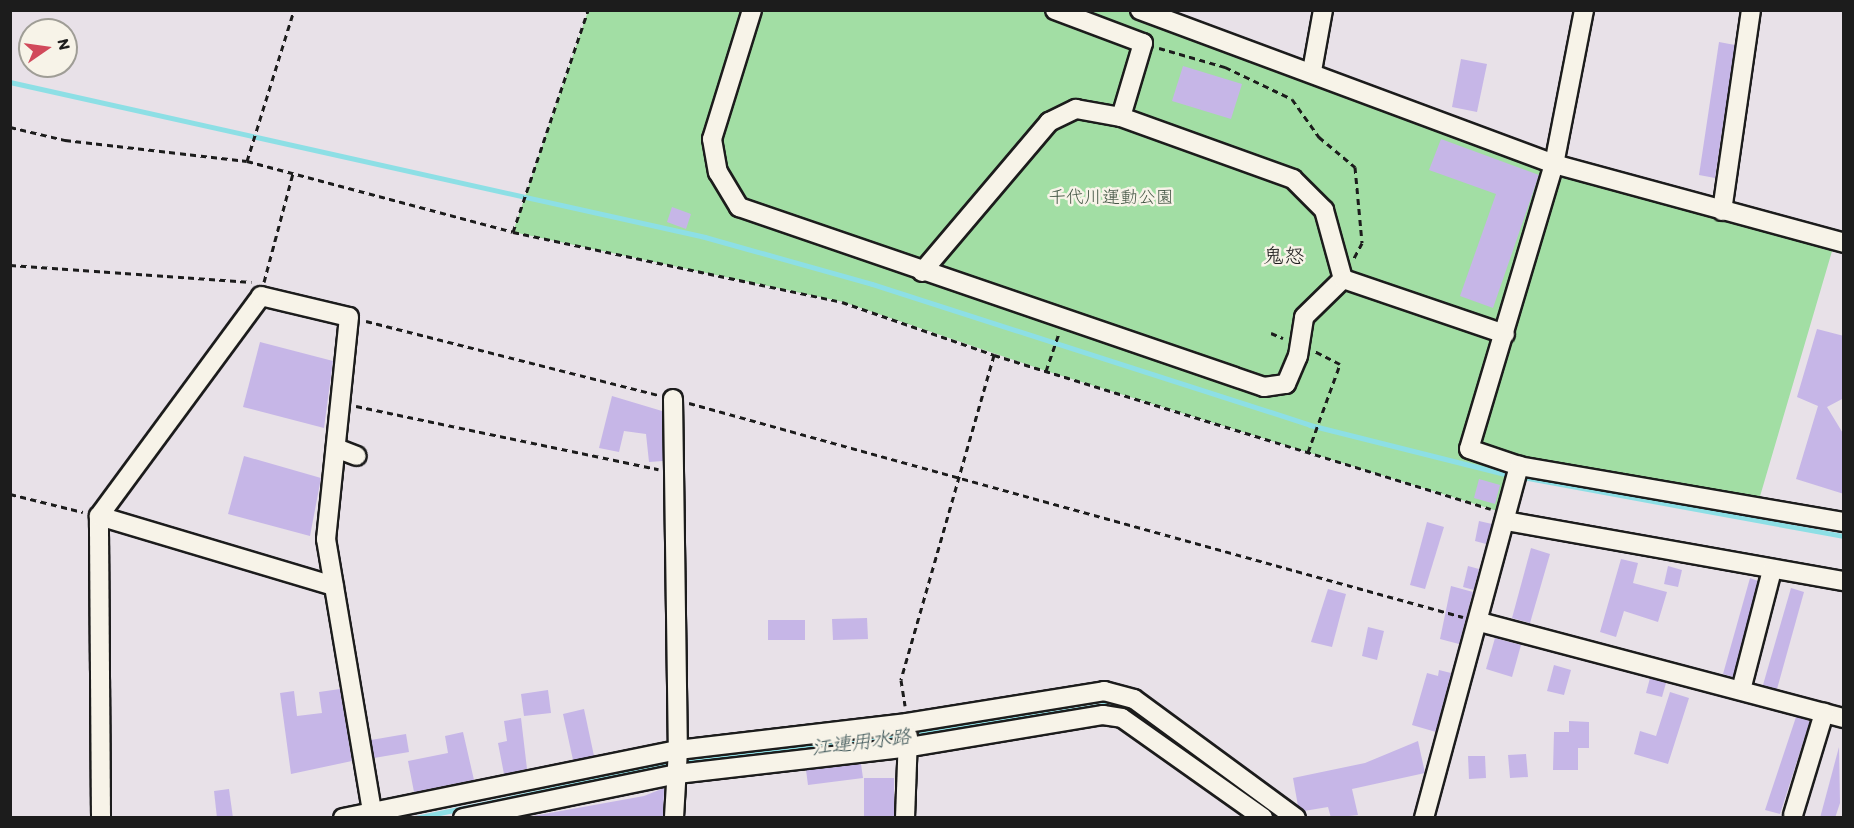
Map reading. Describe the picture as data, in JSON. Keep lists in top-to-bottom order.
{
  "districts": ["鬼怒"],
  "water": ["江連用水路"],
  "parks": ["千代川運動公園"],
  "north": "right"
}
